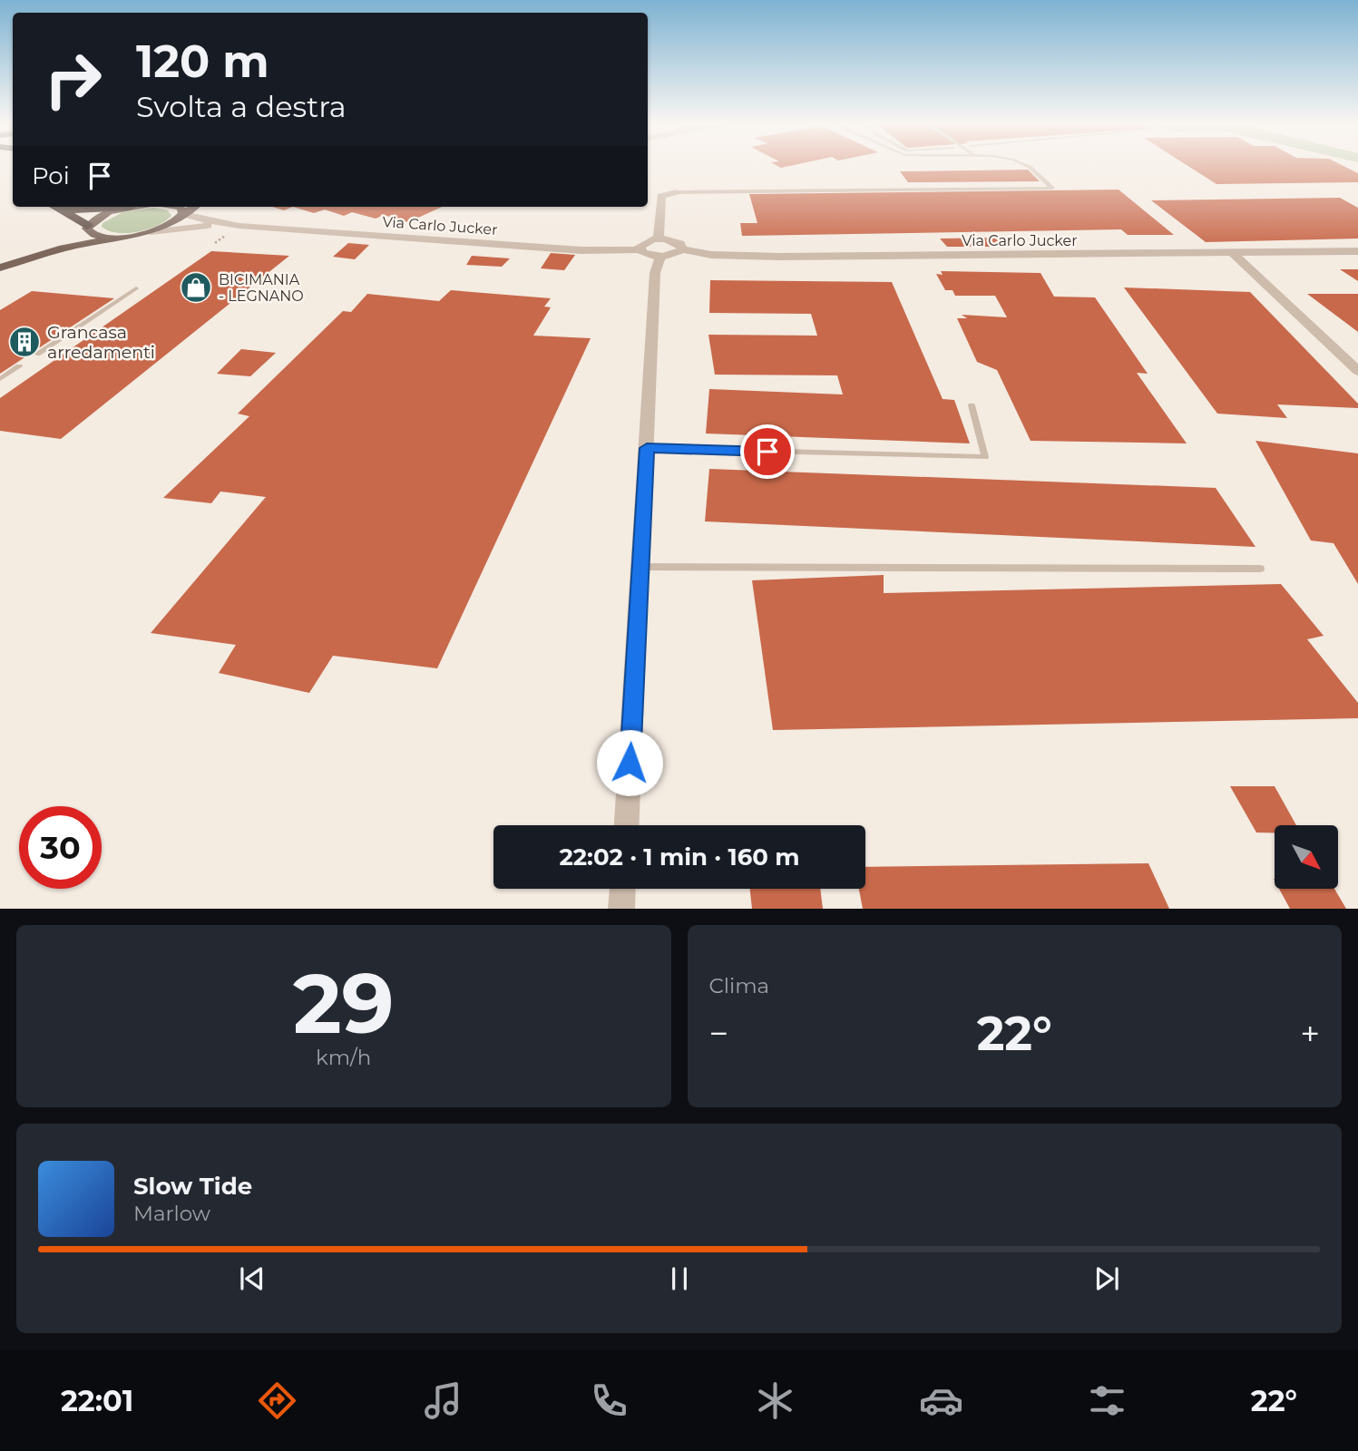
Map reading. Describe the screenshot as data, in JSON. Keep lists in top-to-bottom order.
{
  "streets": {
    "street": ["Via Carlo Jucker"]
  },
  "places": {
    "shop": ["BICIMANIA - LEGNANO"],
    "building": ["Grancasa arredamenti"]
  },
  "north": "bottom right",
  "page": {
    "turn": ["120 m", "Svolta a destra"],
    "then": "Poi",
    "limit": "30",
    "trip": "22:02 · 1 min · 160 m",
    "tile": [
      ["29", "km/h"],
      "Clima"
    ],
    "heat": ["−", "22°", "+"],
    "song": ["Slow Tide", "Marlow"],
    "tabs": ["22:01", "22°"]
  }
}
